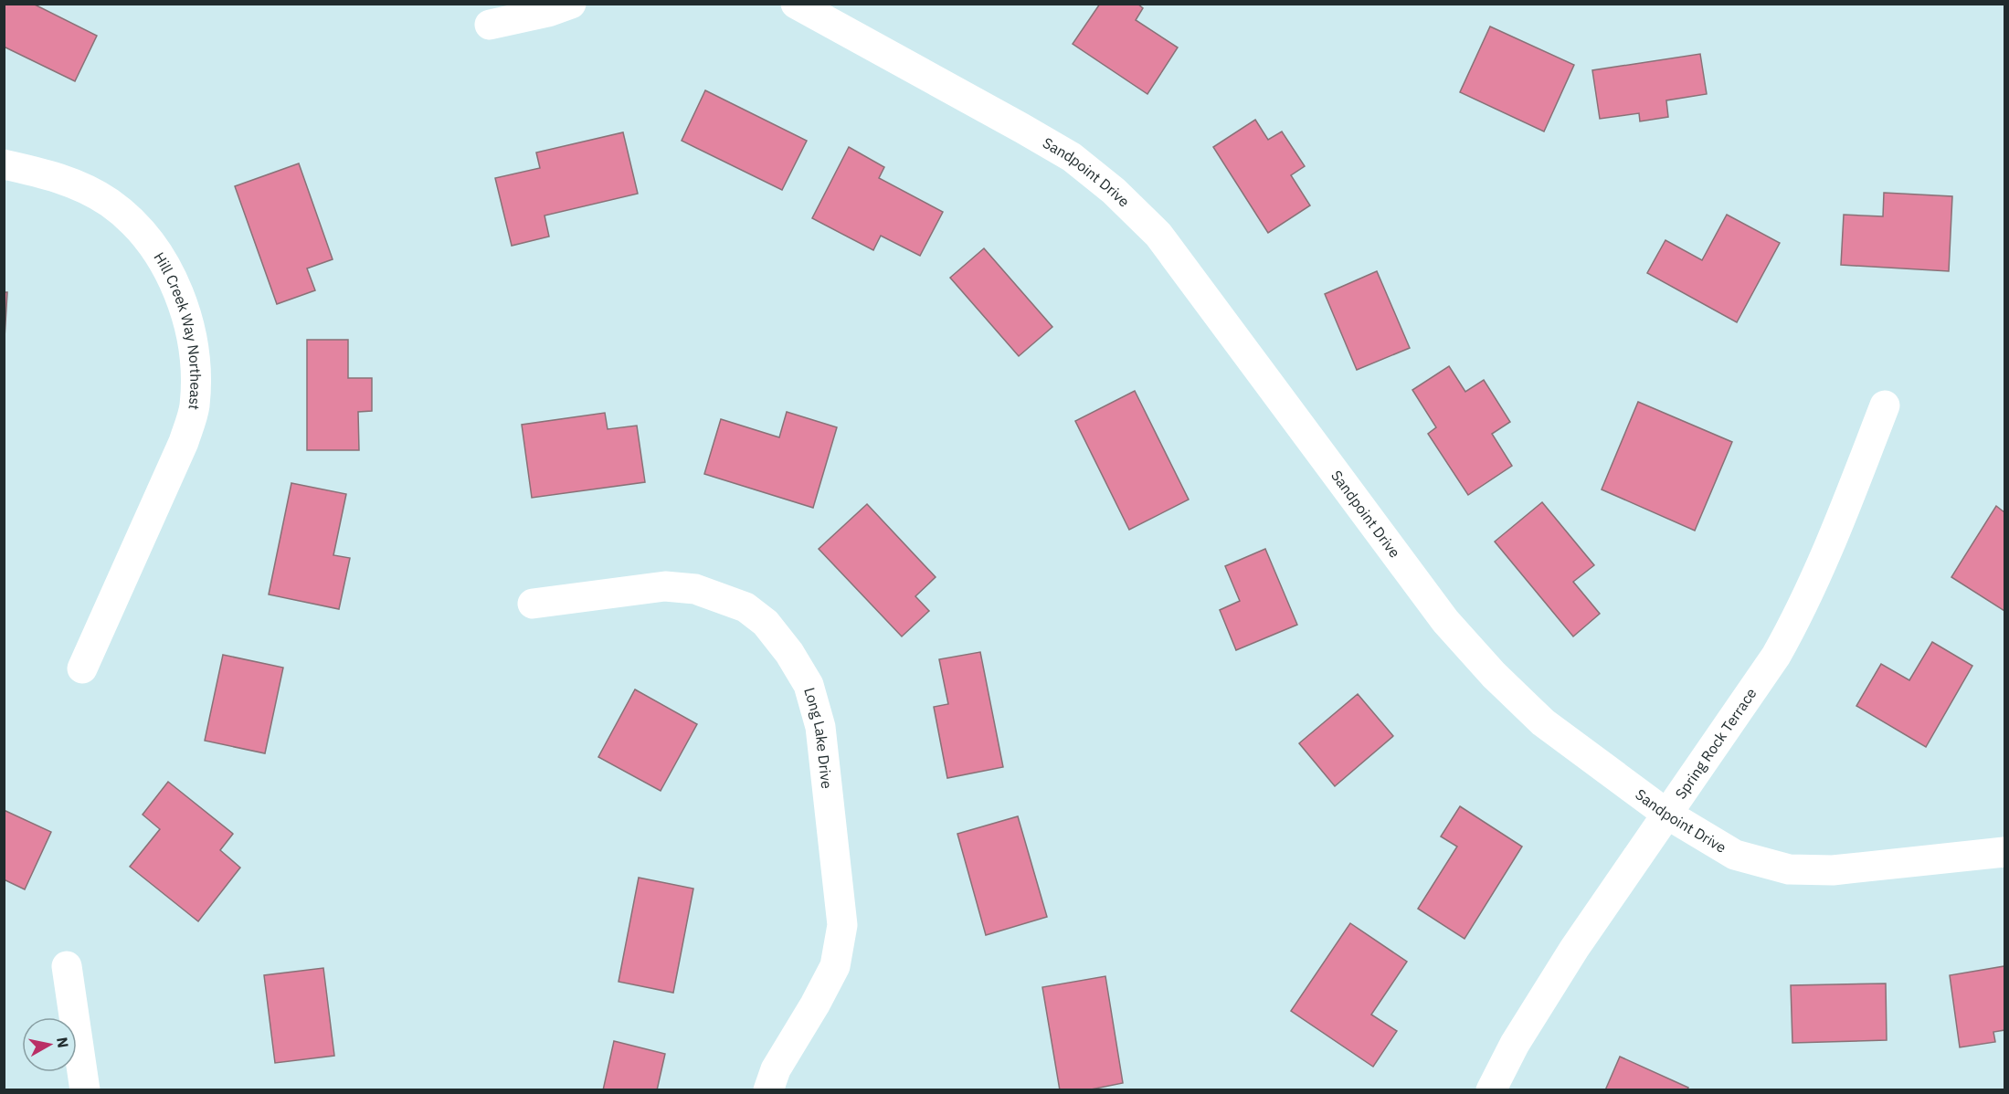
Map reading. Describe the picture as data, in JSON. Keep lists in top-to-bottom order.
{
  "streets": {
    "street": [
      "Sandpoint Drive",
      "Hill Creek Way Northeast",
      "Long Lake Drive",
      "Spring Rock Terrace"
    ]
  },
  "crossings": [
    ["Sandpoint Drive", "Spring Rock Terrace"]
  ],
  "north": "right"
}
